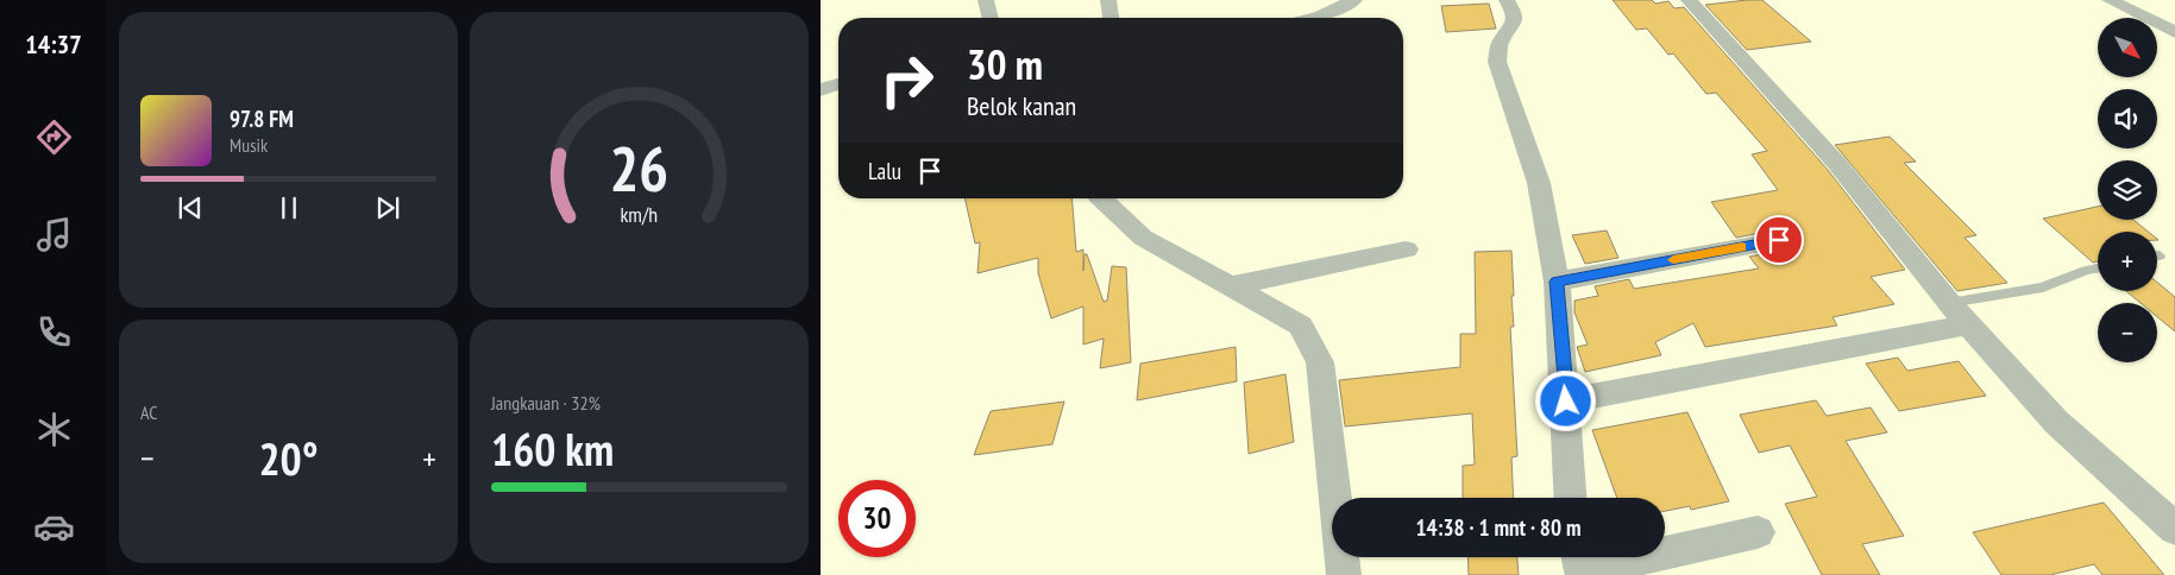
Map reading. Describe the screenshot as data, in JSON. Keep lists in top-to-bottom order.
{
  "north": "bottom right",
  "page": {
    "tabs": "14:37",
    "map_buttons": ["+", "−"],
    "turn": ["30 m", "Belok kanan"],
    "song": ["97.8 FM", "Musik"],
    "then": "Lalu",
    "tile": [
      "AC",
      ["Jangkauan · 32%", "160 km"]
    ],
    "heat": ["−", "20°", "+"],
    "limit": "30",
    "trip": "14:38 · 1 mnt · 80 m",
    "gauge": ["26", "km/h"]
  }
}
